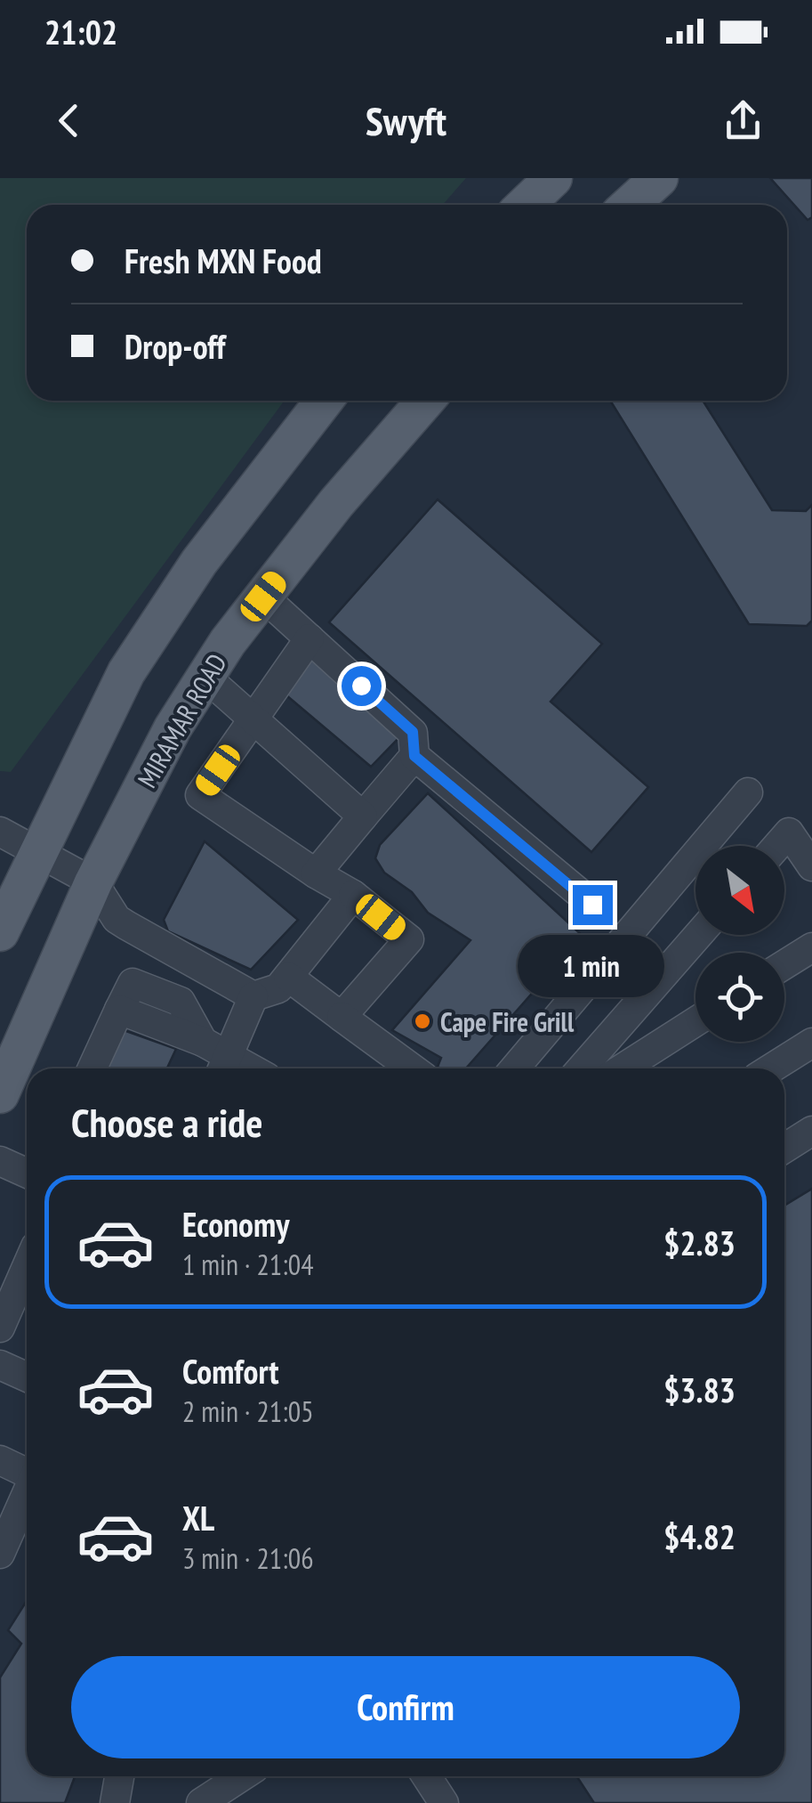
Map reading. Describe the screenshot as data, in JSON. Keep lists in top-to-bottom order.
{
  "streets": {
    "main road": ["MIRAMAR ROAD"]
  },
  "places": ["Cape Fire Grill"],
  "north": "bottom right",
  "page": {
    "status": "21:02",
    "header": "Swyft",
    "banner": ["Fresh MXN Food", "Drop-off"],
    "bubble": "1 min",
    "heading": "Choose a ride",
    "list": [
      {
        "name": "Economy",
        "note": "1 min · 21:04",
        "value": "$2.83"
      },
      {
        "name": "Comfort",
        "note": "2 min · 21:05",
        "value": "$3.83"
      },
      {
        "name": "XL",
        "note": "3 min · 21:06",
        "value": "$4.82"
      }
    ],
    "buttons": "Confirm"
  }
}
